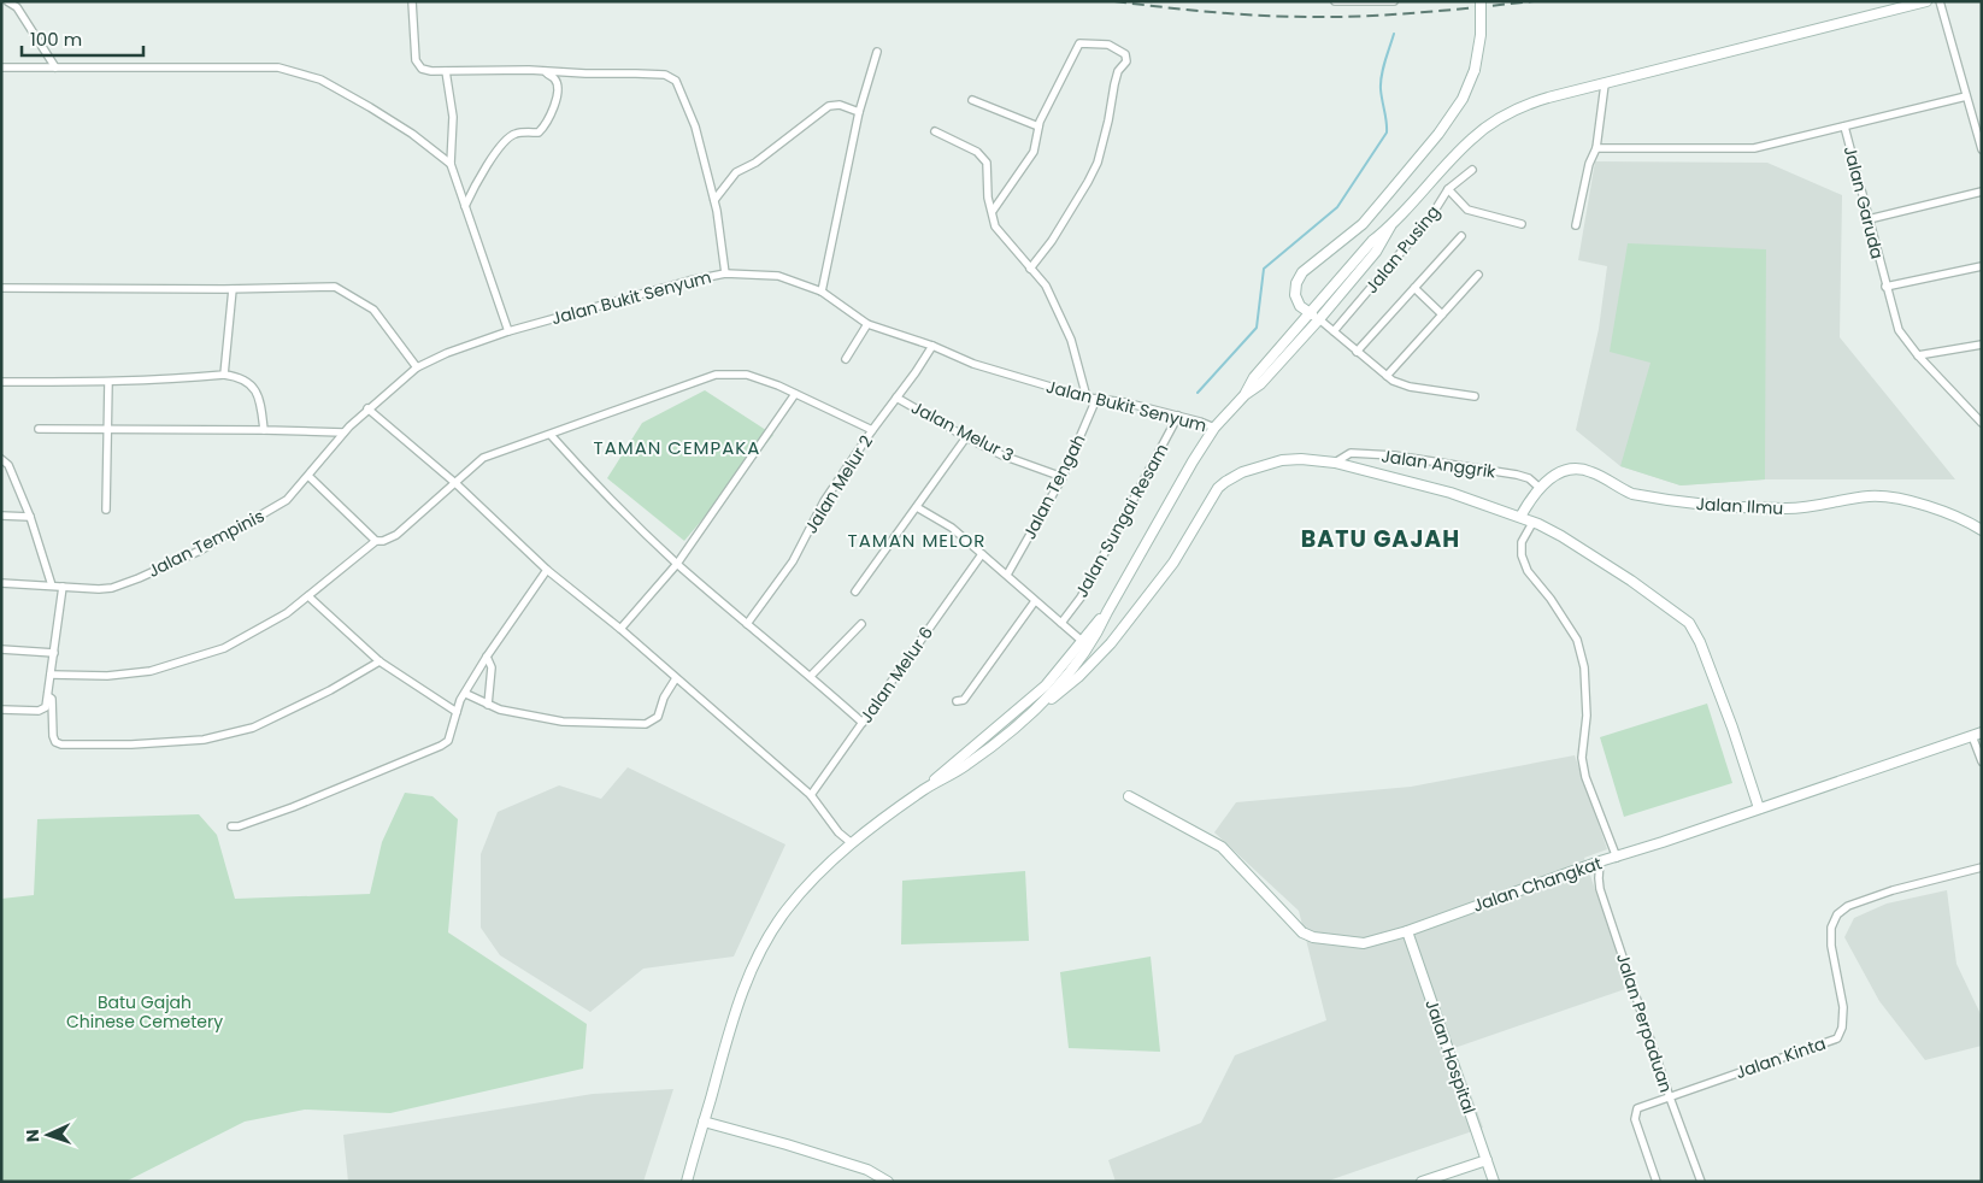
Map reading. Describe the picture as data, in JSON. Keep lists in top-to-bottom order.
{
  "streets": {
    "street": [
      "Jalan Garuda",
      "Jalan Pusing",
      "Jalan Bukit Senyum",
      "Jalan Melur 3",
      "Jalan Anggrik",
      "Jalan Melur 2",
      "Jalan Tengah",
      "Jalan Ilmu",
      "Jalan Sungai Resam",
      "Jalan Tempinis",
      "Jalan Melur 6",
      "Jalan Changkat",
      "Jalan Perpaduan",
      "Jalan Hospital",
      "Jalan Kinta"
    ]
  },
  "crossings": [
    ["Jalan Bukit Senyum", "Jalan Melur 2"],
    ["Jalan Bukit Senyum", "Jalan Tengah"],
    ["Jalan Bukit Senyum", "Jalan Sungai Resam"],
    ["Jalan Bukit Senyum", "Jalan Tempinis"],
    ["Jalan Melur 3", "Jalan Melur 2"],
    ["Jalan Melur 3", "Jalan Tengah"],
    ["Jalan Anggrik", "Jalan Ilmu"],
    ["Jalan Changkat", "Jalan Perpaduan"],
    ["Jalan Changkat", "Jalan Hospital"],
    ["Jalan Perpaduan", "Jalan Kinta"]
  ],
  "districts": ["TAMAN CEMPAKA", "BATU GAJAH", "TAMAN MELOR"],
  "parks": ["Batu Gajah Chinese Cemetery"],
  "scale_bar": "100 m",
  "north": "left"
}
